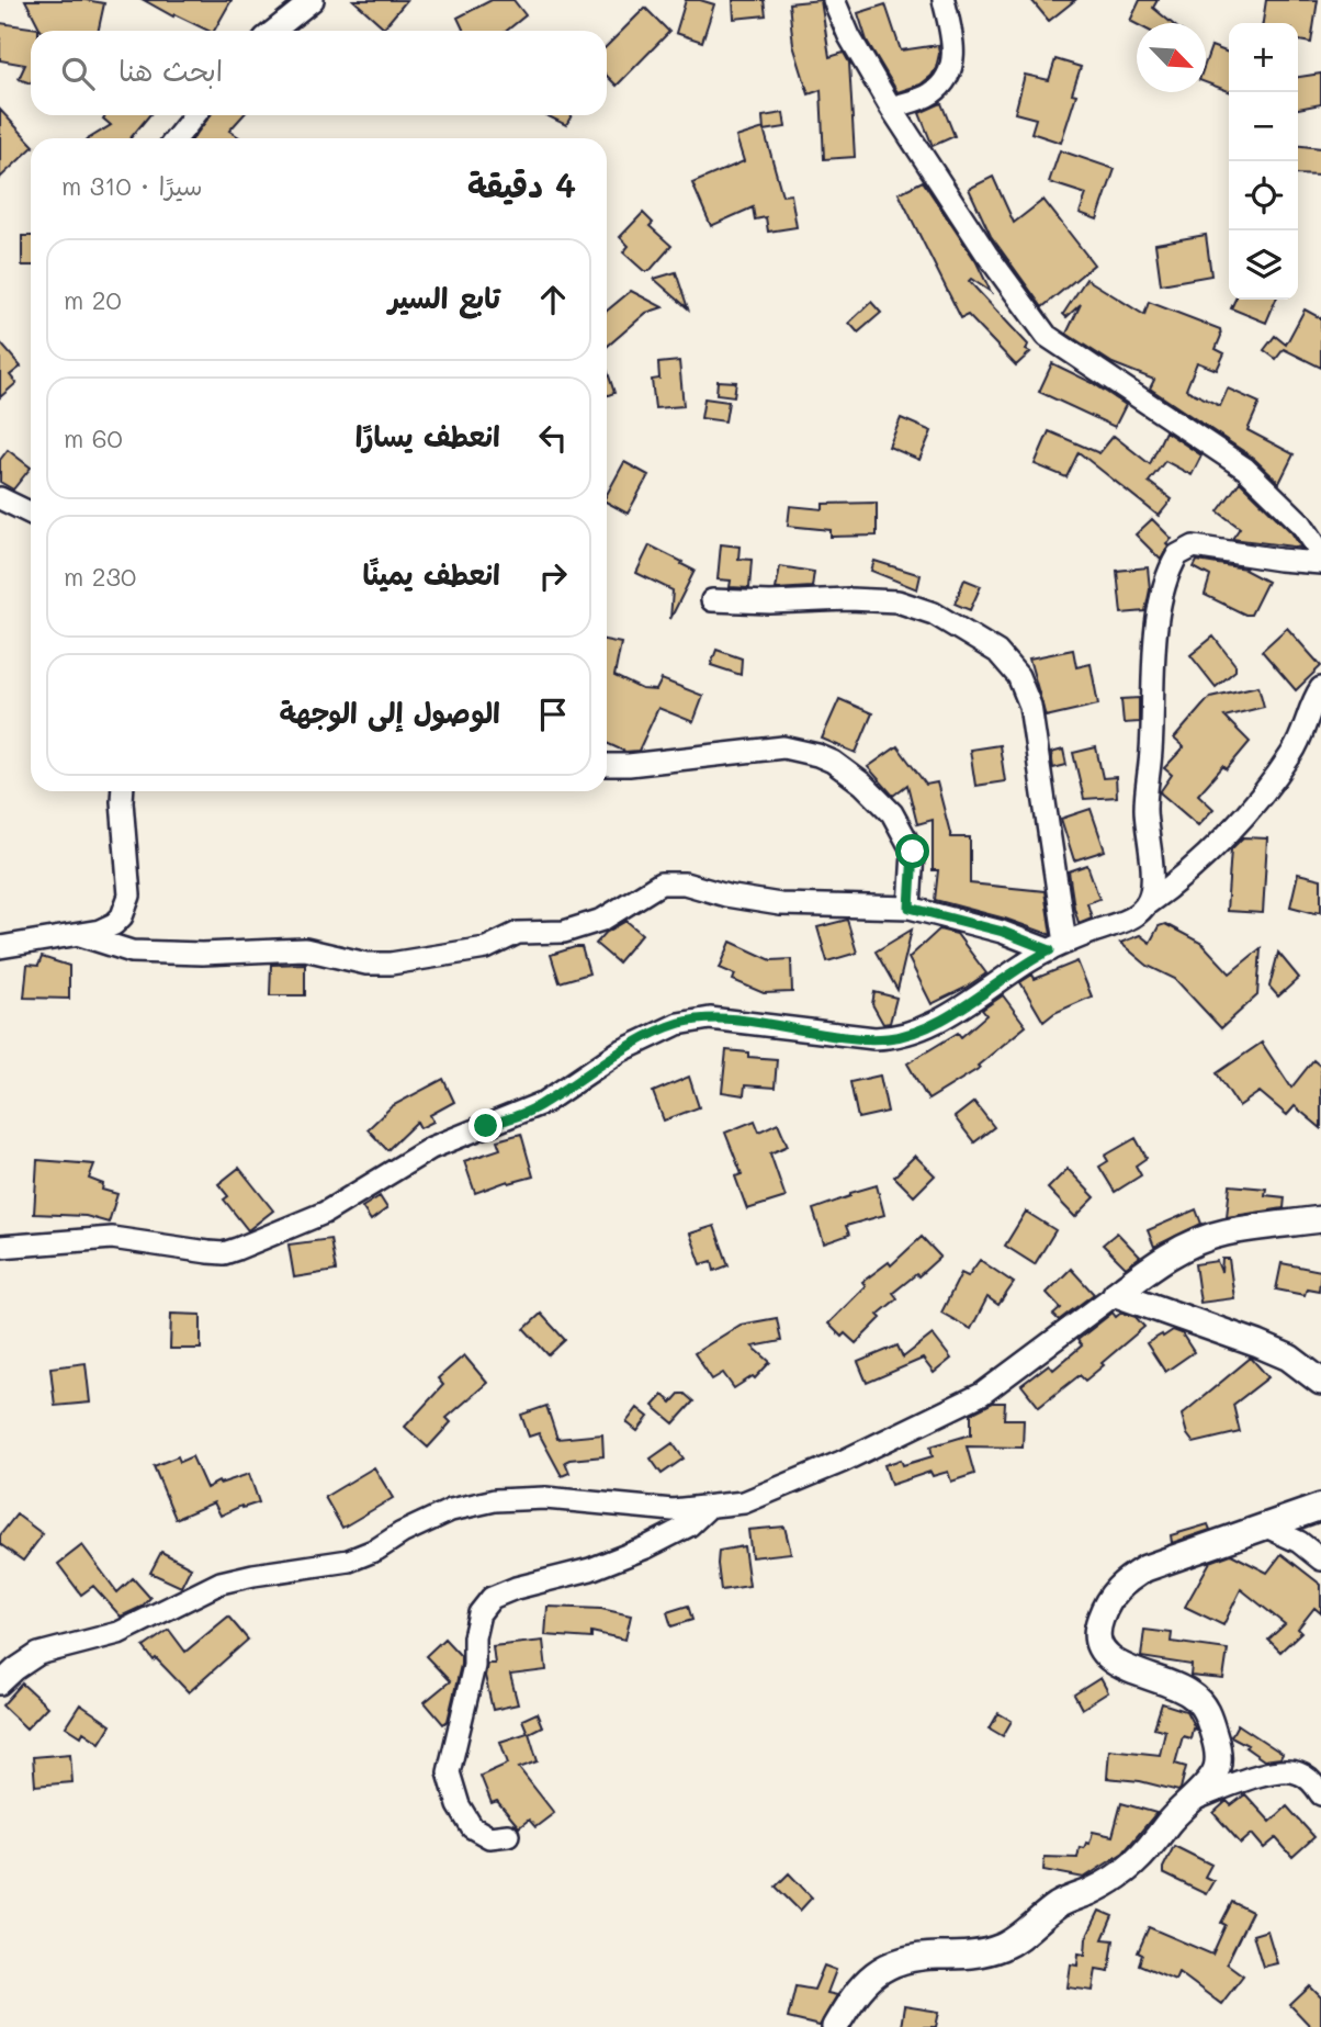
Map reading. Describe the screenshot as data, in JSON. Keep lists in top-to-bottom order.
{
  "north": "bottom right",
  "page": {
    "map_buttons": ["+", "−"],
    "search": "ابحث هنا",
    "heading": ["4 دقيقة", "سيرًا · 310 m"],
    "list": [
      ["تابع السير", "20 m"],
      ["انعطف يسارًا", "60 m"],
      ["انعطف يمينًا", "230 m"],
      "الوصول إلى الوجهة"
    ]
  }
}
